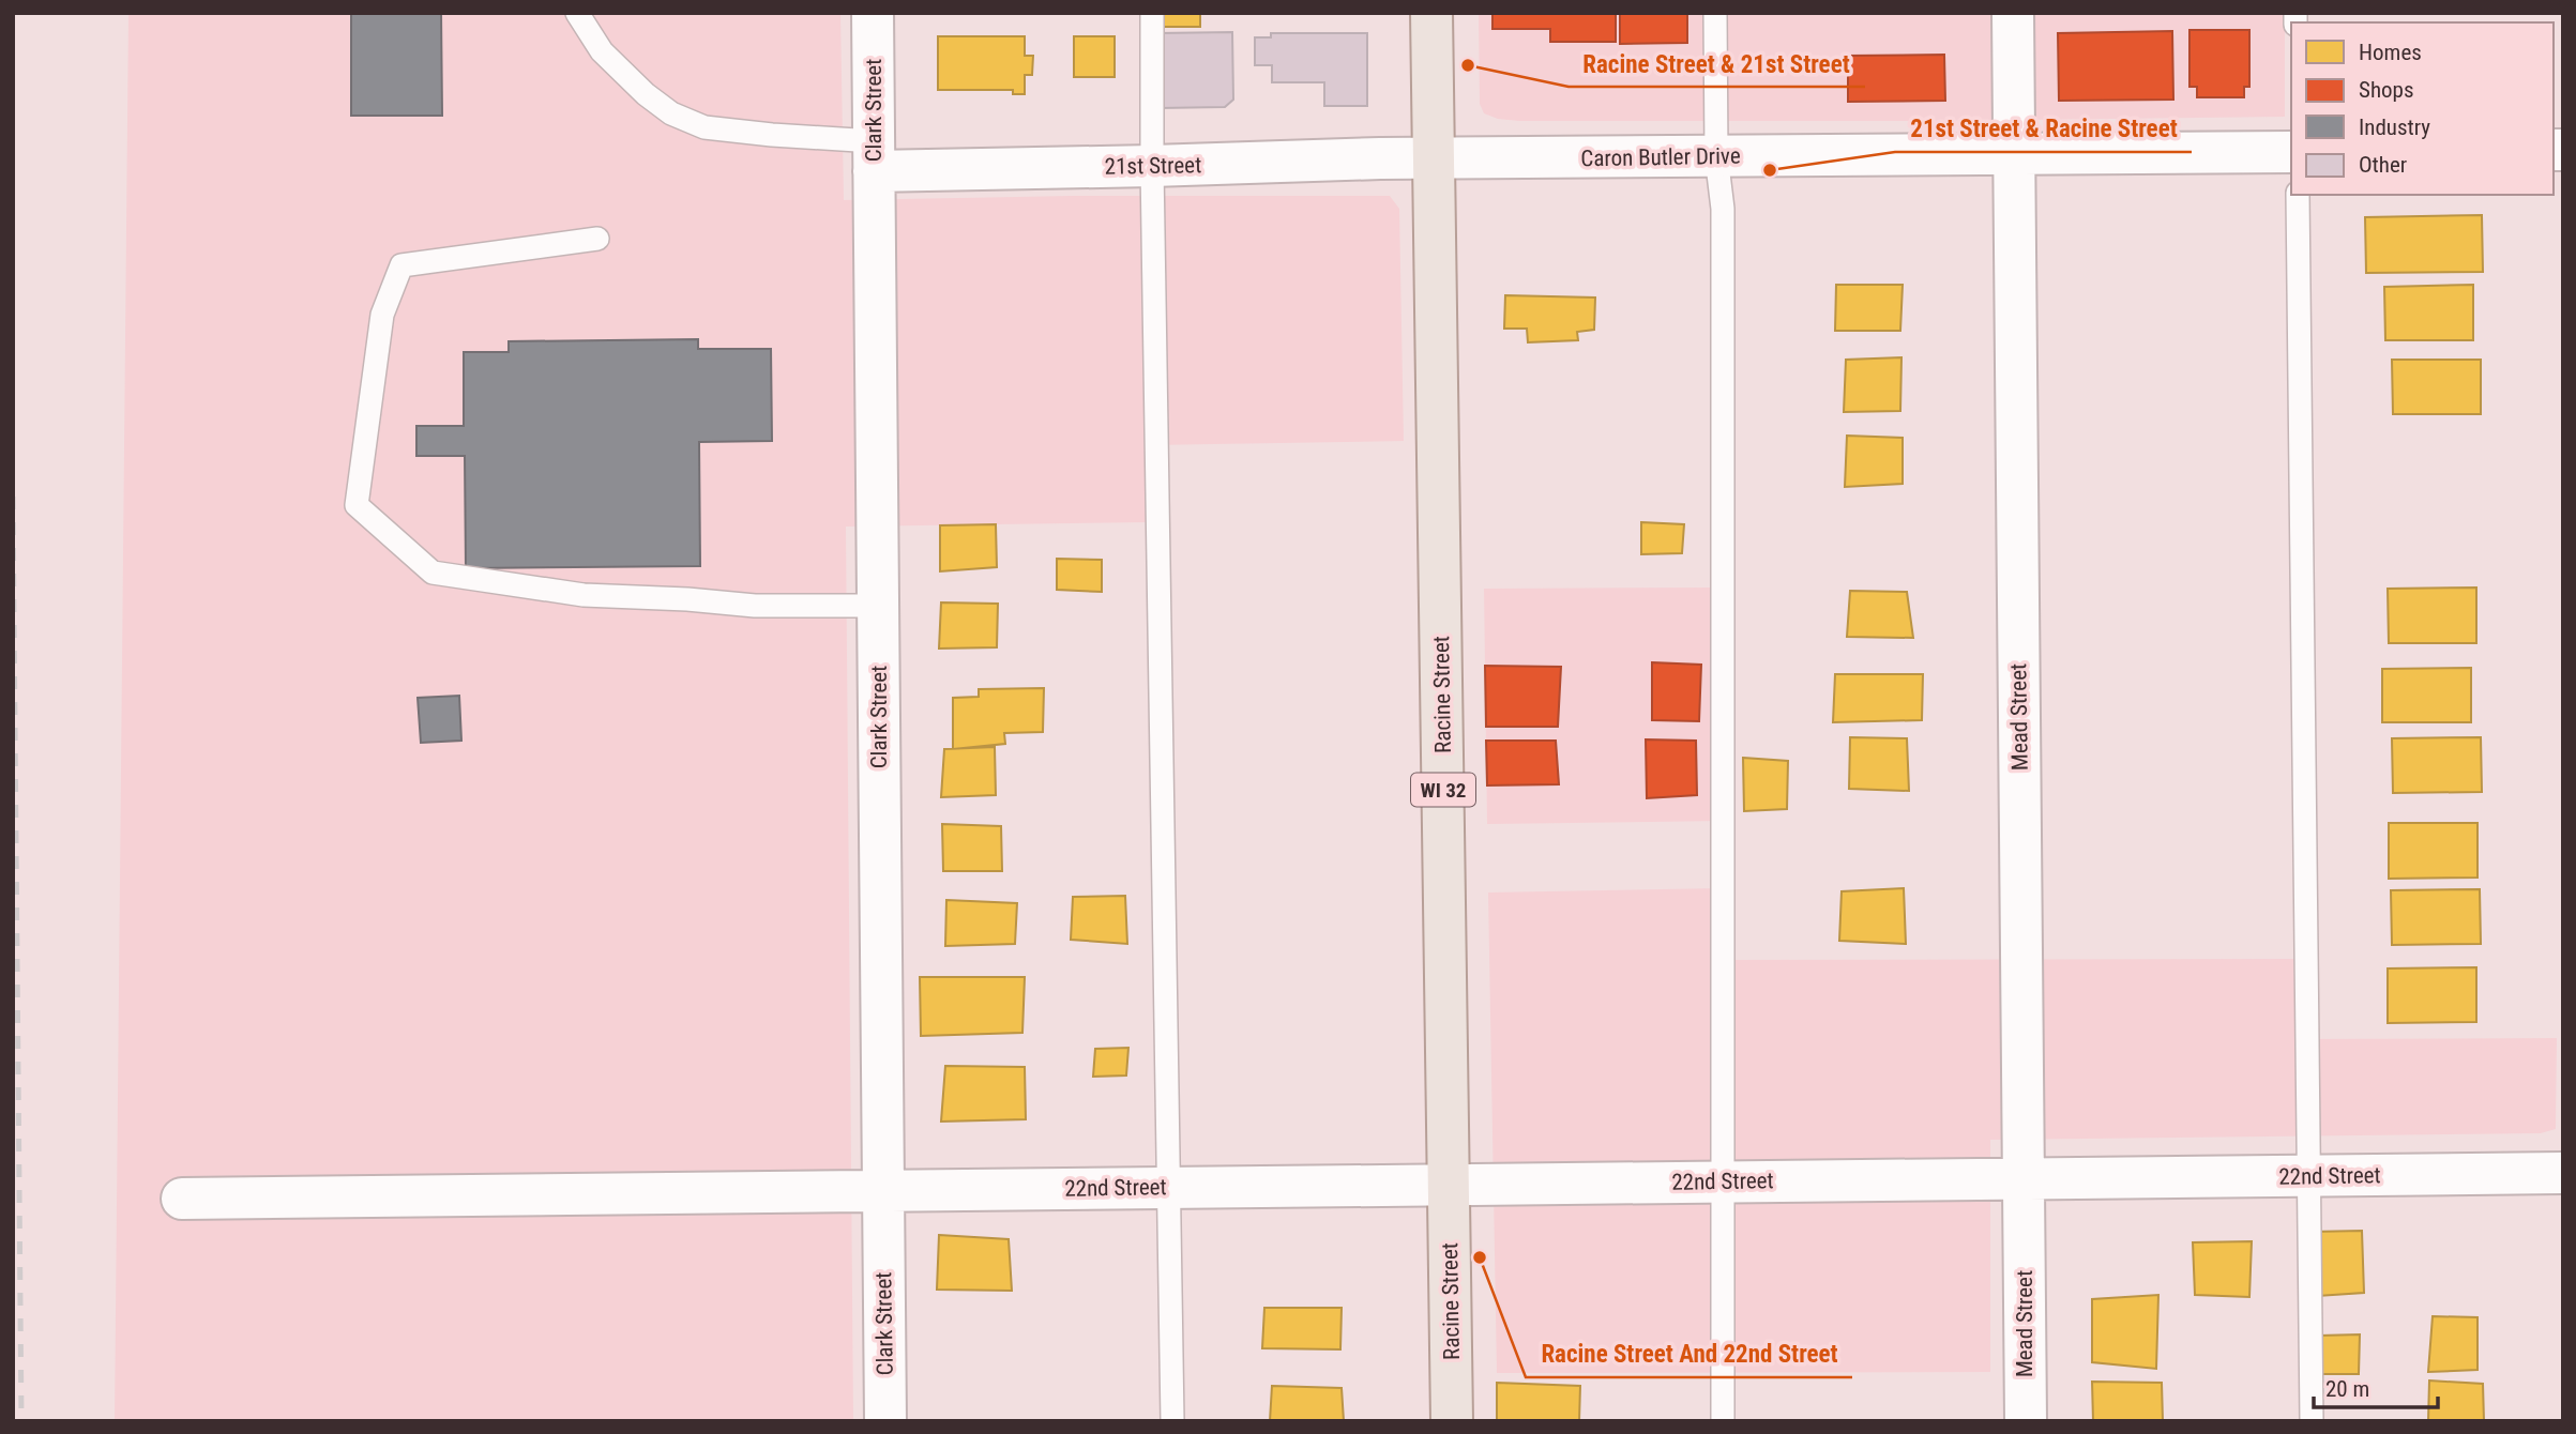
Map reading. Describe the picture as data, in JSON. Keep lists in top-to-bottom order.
{
  "streets": {
    "main road": ["Racine Street", "WI 32"],
    "street": [
      "Clark Street",
      "Caron Butler Drive",
      "21st Street",
      "Mead Street",
      "22nd Street"
    ]
  },
  "crossings": [
    ["Clark Street", "21st Street"],
    ["Clark Street", "22nd Street"],
    ["Caron Butler Drive", "21st Street"],
    ["Caron Butler Drive", "Racine Street"],
    ["Caron Butler Drive", "Mead Street"],
    ["21st Street", "Racine Street"],
    ["Racine Street", "22nd Street"],
    ["Mead Street", "22nd Street"]
  ],
  "places": ["Racine Street & 21st Street", "21st Street & Racine Street", "Racine Street And 22nd Street"],
  "legend": [
    "Homes",
    "Shops",
    "Industry",
    "Other"
  ],
  "scale_bar": "20 m"
}
